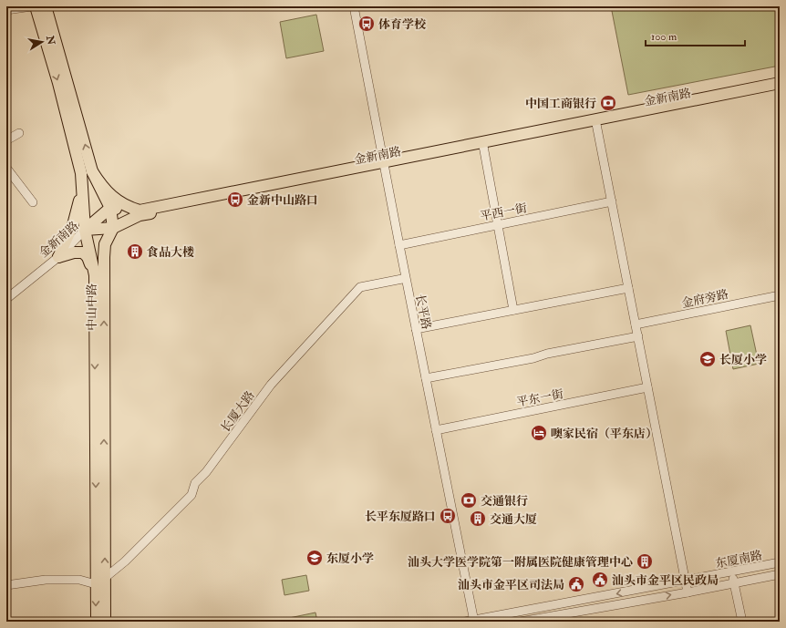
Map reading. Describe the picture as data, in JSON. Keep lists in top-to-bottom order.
{
  "streets": {
    "main road": ["金新南路", "中山中路"],
    "street": [
      "平西一街",
      "金府旁路",
      "长平路",
      "平东一街",
      "长厦大路",
      "东厦南路"
    ]
  },
  "crossings": [
    ["金新南路", "中山中路"],
    ["金新南路", "长平路"],
    ["平西一街", "长平路"],
    ["中山中路", "长厦大路"],
    ["长平路", "平东一街"],
    ["长平路", "长厦大路"],
    ["长平路", "东厦南路"]
  ],
  "places": {
    "bus stop": ["体育学校", "金新中山路口", "长平东厦路口"],
    "bank": ["中国工商银行", "交通银行"],
    "building": ["食品大楼", "交通大厦", "汕头大学医学院第一附属医院健康管理中心"],
    "school or university": ["长厦小学", "东厦小学"],
    "hotel": ["噢家民宿（平东店）"],
    "public building": ["汕头市金平区民政局", "汕头市金平区司法局"]
  },
  "scale_bar": "100 m",
  "north": "right"
}
